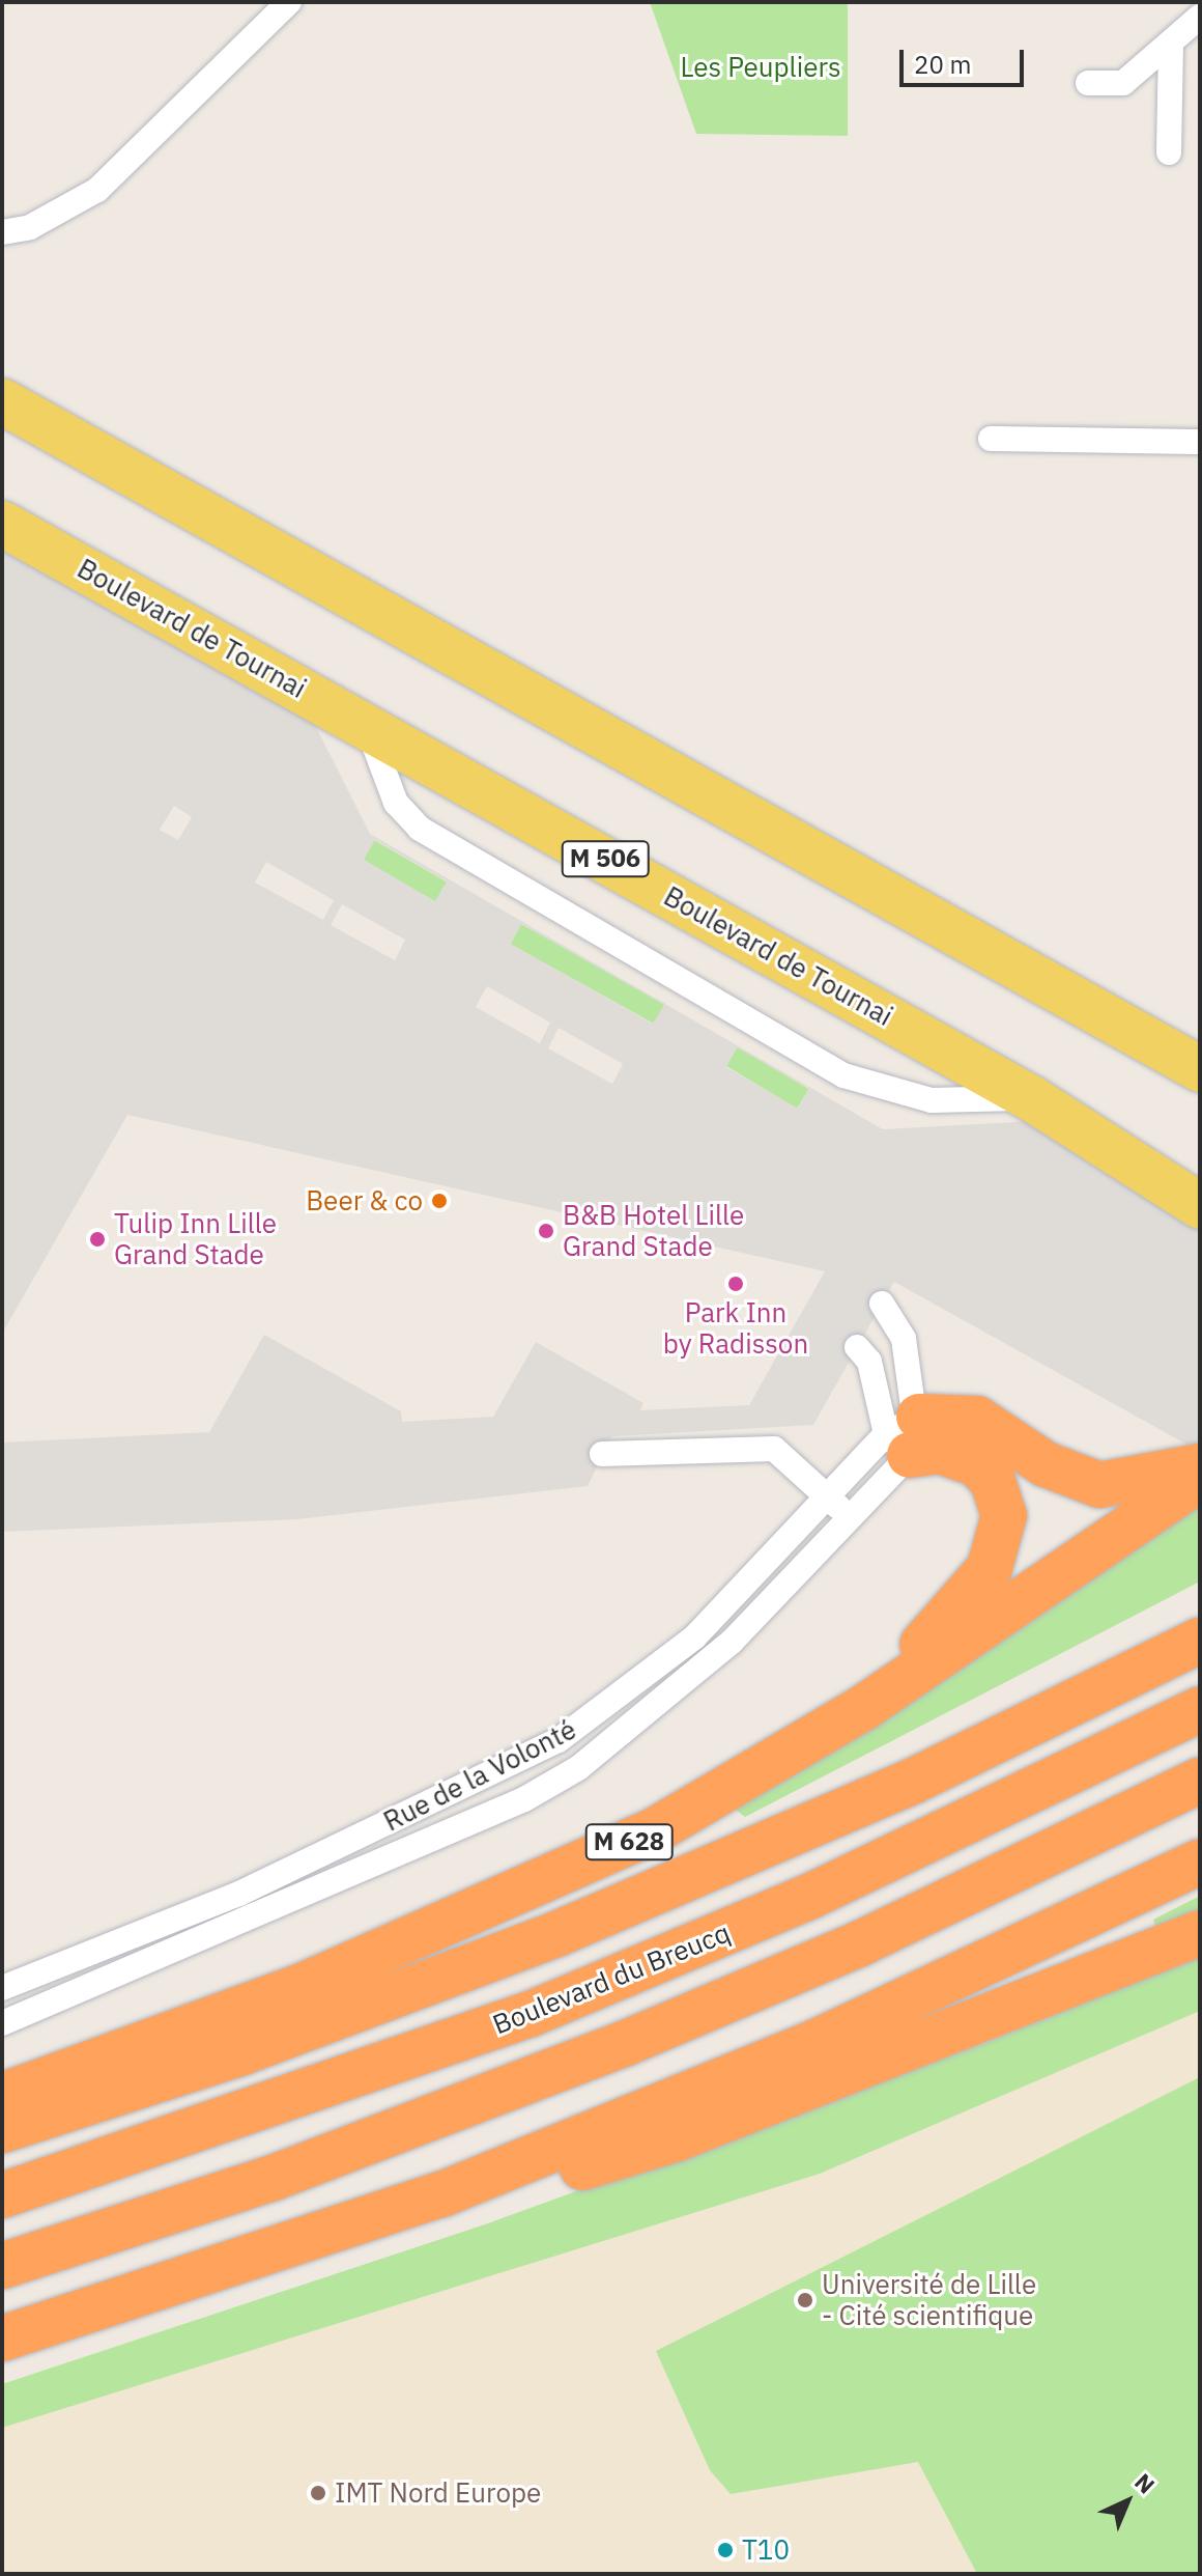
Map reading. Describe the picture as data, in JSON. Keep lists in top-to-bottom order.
{
  "streets": {
    "highway": ["M 628", "Boulevard du Breucq"],
    "main road": ["Boulevard de Tournai", "M 506"],
    "lane": ["Rue de la Volonté"]
  },
  "parks": ["Les Peupliers"],
  "places": [
    "Beer & co",
    "B&B Hotel Lille Grand Stade",
    "Tulip Inn Lille Grand Stade",
    "Park Inn by Radisson",
    "Université de Lille ‐ Cité scientifique",
    "IMT Nord Europe",
    "T10"
  ],
  "scale_bar": "20 m",
  "north": "top right"
}
